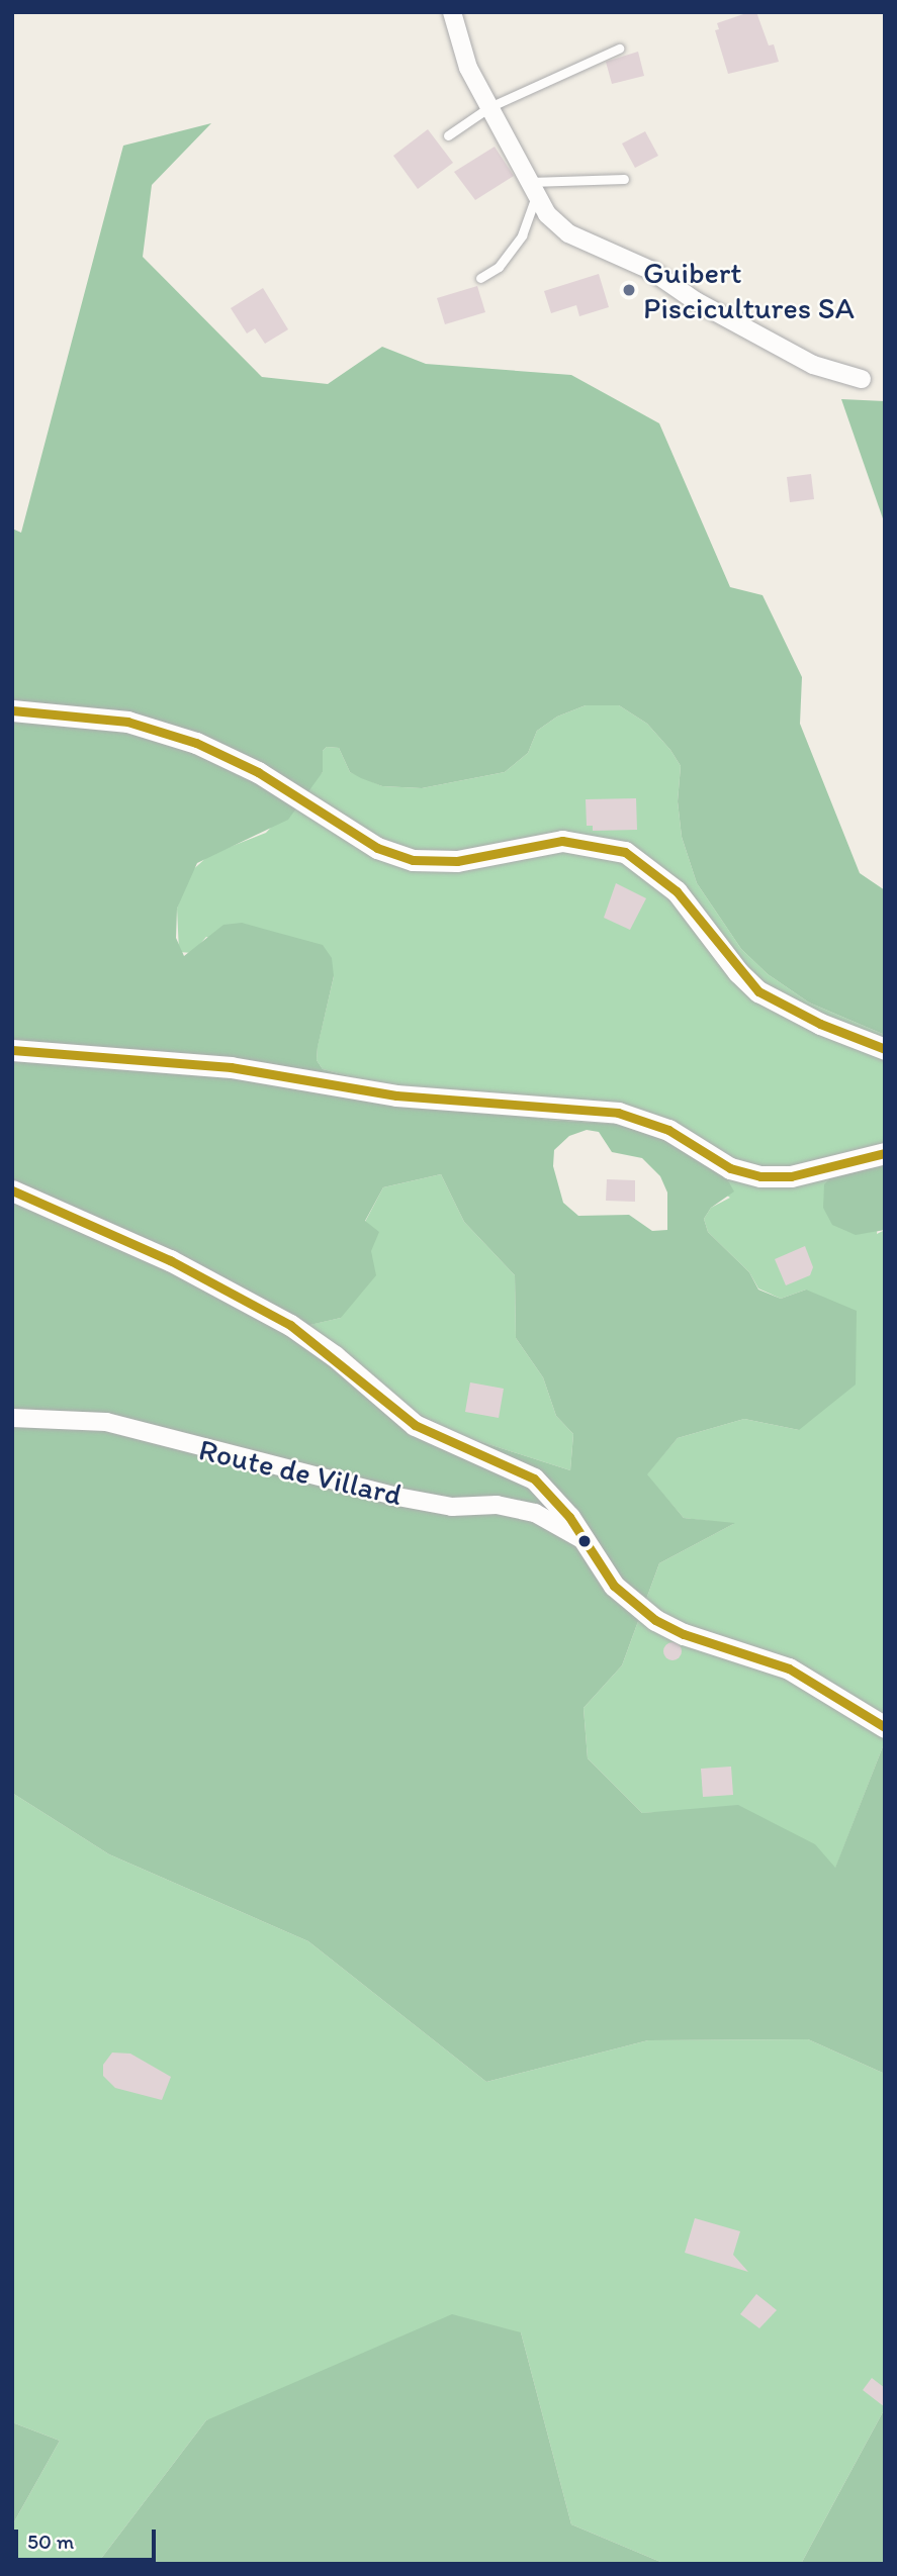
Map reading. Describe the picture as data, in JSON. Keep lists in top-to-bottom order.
{
  "streets": {
    "street": ["Route de Villard"]
  },
  "places": ["Guibert Piscicultures SA"],
  "scale_bar": "50 m"
}
